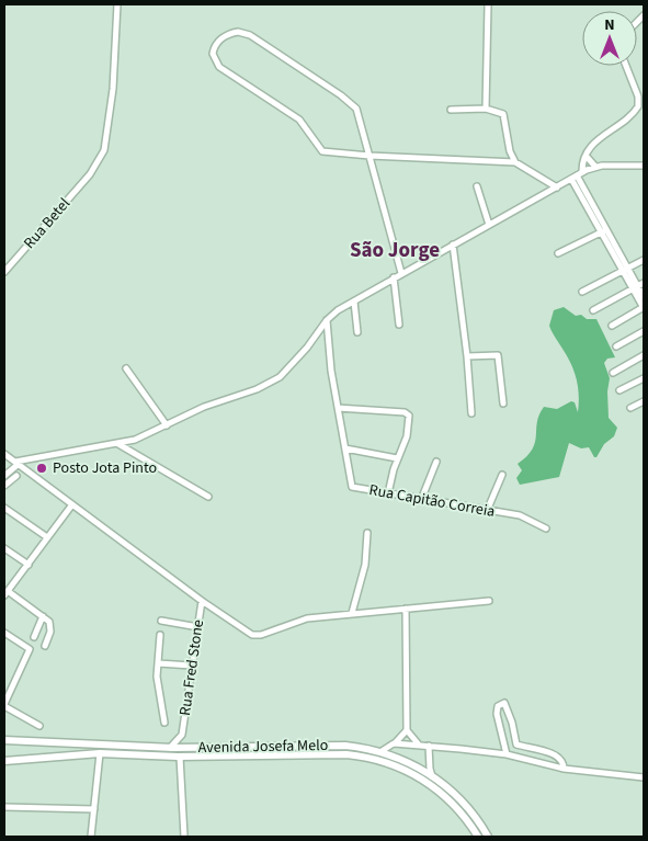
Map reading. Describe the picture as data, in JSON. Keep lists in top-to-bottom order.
{
  "streets": {
    "main road": ["Avenida Josefa Melo"],
    "street": ["Rua Betel", "Rua Capitão Correia", "Rua Fred Stone"]
  },
  "crossings": [
    ["Rua Fred Stone", "Avenida Josefa Melo"]
  ],
  "districts": ["São Jorge"],
  "places": ["Posto Jota Pinto"],
  "north": "top"
}
